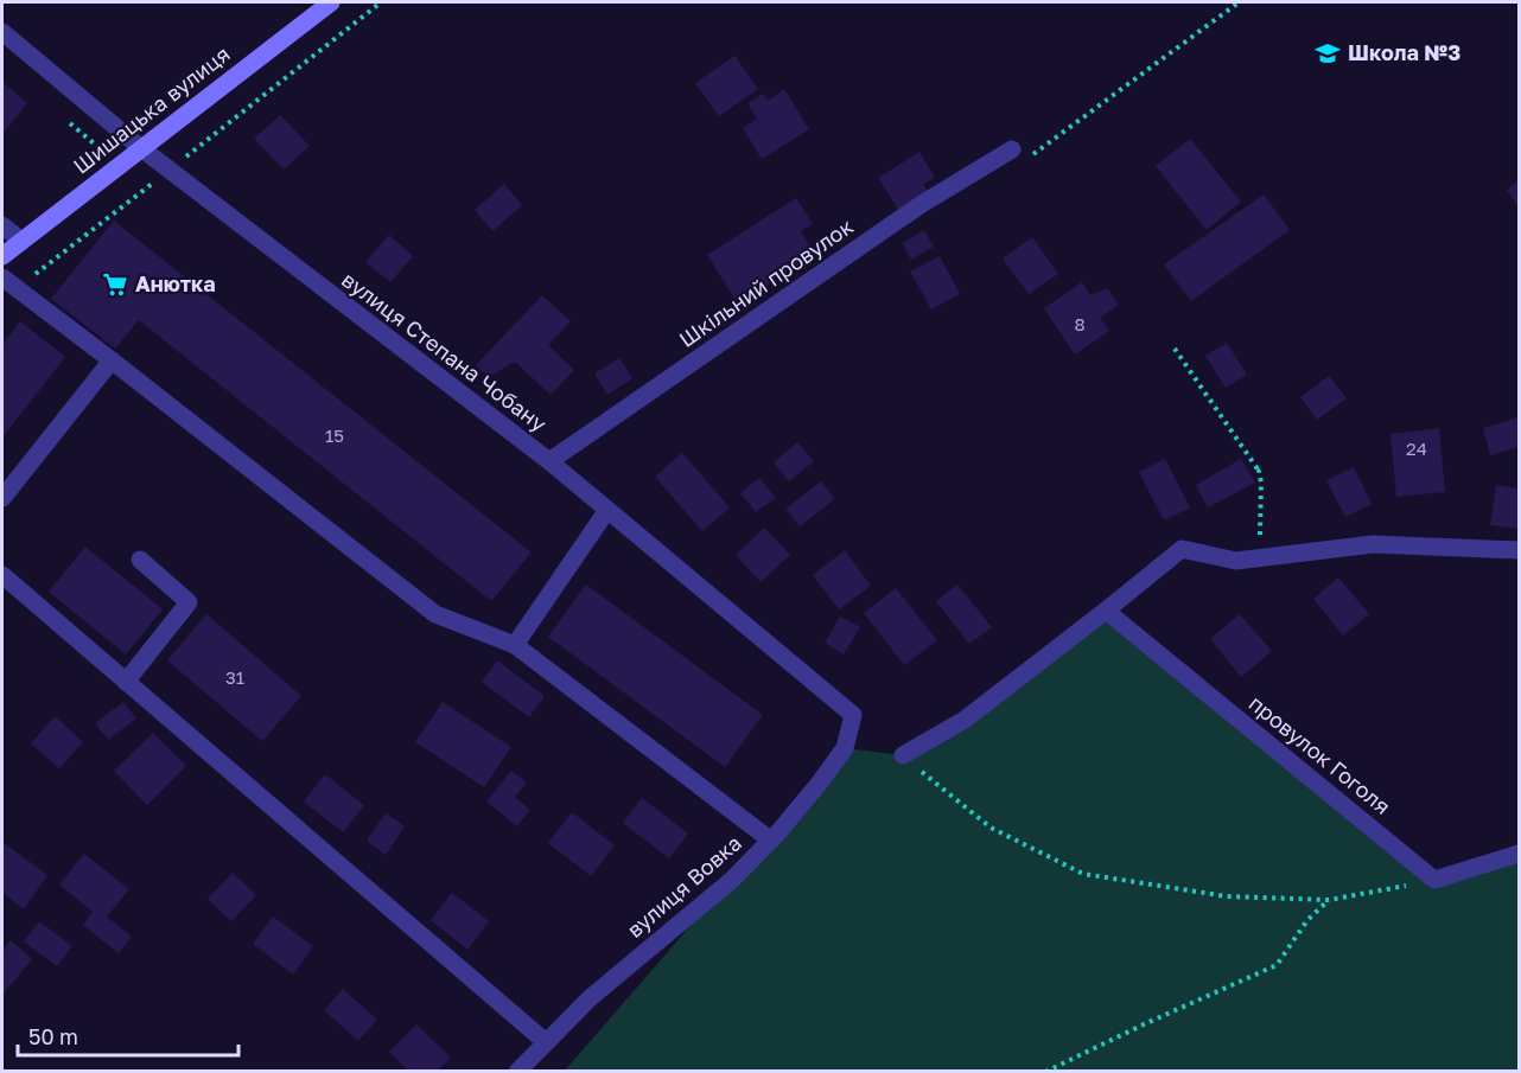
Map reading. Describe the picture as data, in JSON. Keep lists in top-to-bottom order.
{
  "streets": {
    "street": [
      "Шишацька вулиця",
      "Шкільний провулок",
      "вулиця Степана Чобану",
      "провулок Гоголя",
      "вулиця Вовка"
    ]
  },
  "crossings": [
    ["Шишацька вулиця", "вулиця Степана Чобану"],
    ["Шкільний провулок", "вулиця Степана Чобану"],
    ["вулиця Степана Чобану", "вулиця Вовка"]
  ],
  "places": {
    "school or university": ["Школа №3"],
    "supermarket": ["Анютка"]
  },
  "house_numbers": [
    "8",
    "15",
    "24",
    "31"
  ],
  "scale_bar": "50 m"
}
